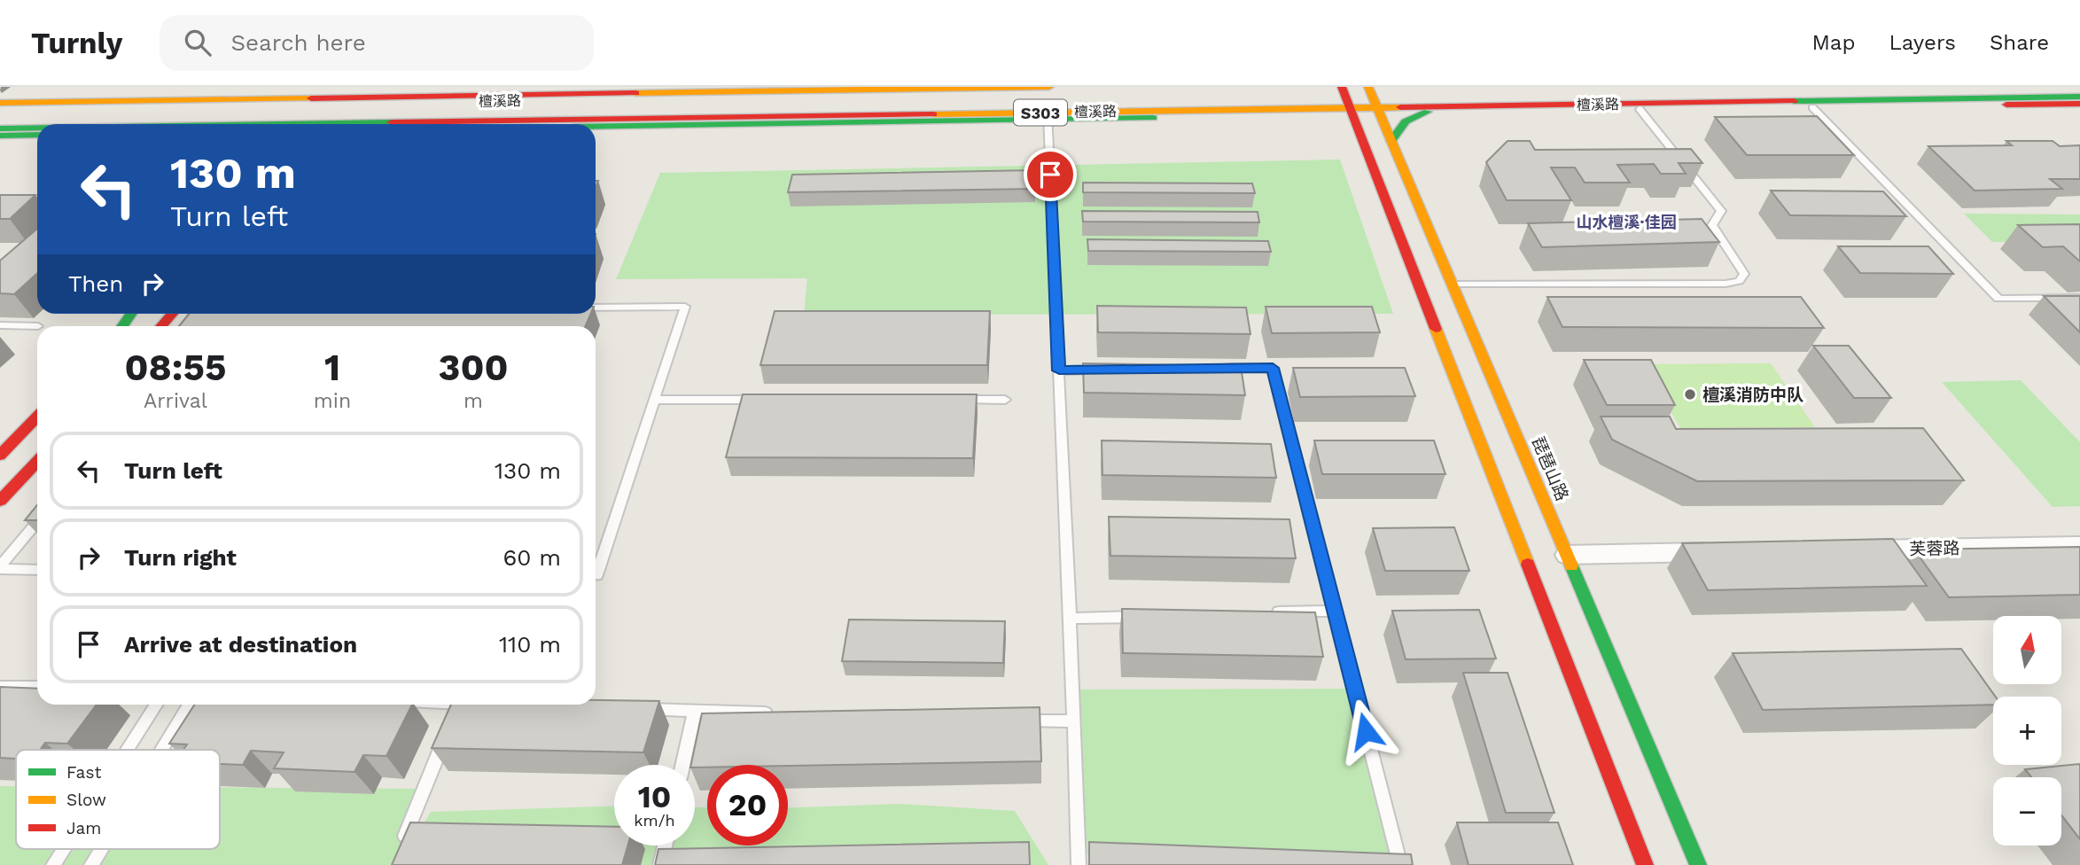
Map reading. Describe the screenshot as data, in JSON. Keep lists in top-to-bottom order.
{
  "streets": {
    "main road": ["檀溪路", "S303", "琵琶山路"],
    "street": ["芙蓉路"]
  },
  "crossings": [
    ["檀溪路", "琵琶山路"]
  ],
  "districts": ["山水檀溪·佳园"],
  "places": ["檀溪消防中队"],
  "legend": ["Fast", "Slow", "Jam"],
  "north": "top",
  "page": {
    "header": "Turnly",
    "search": "Search here",
    "nav": ["Map", "Layers", "Share"],
    "turn": ["130 m", "Turn left"],
    "then": "Then",
    "eta": [
      "08:55",
      "Arrival",
      "1",
      "min",
      "300",
      "m"
    ],
    "list": [
      {
        "name": "Turn left",
        "value": "130 m"
      },
      {
        "name": "Turn right",
        "value": "60 m"
      },
      {
        "name": "Arrive at destination",
        "value": "110 m"
      }
    ],
    "map_buttons": ["+", "−"],
    "speed": "10 km/h",
    "limit": "20"
  }
}
